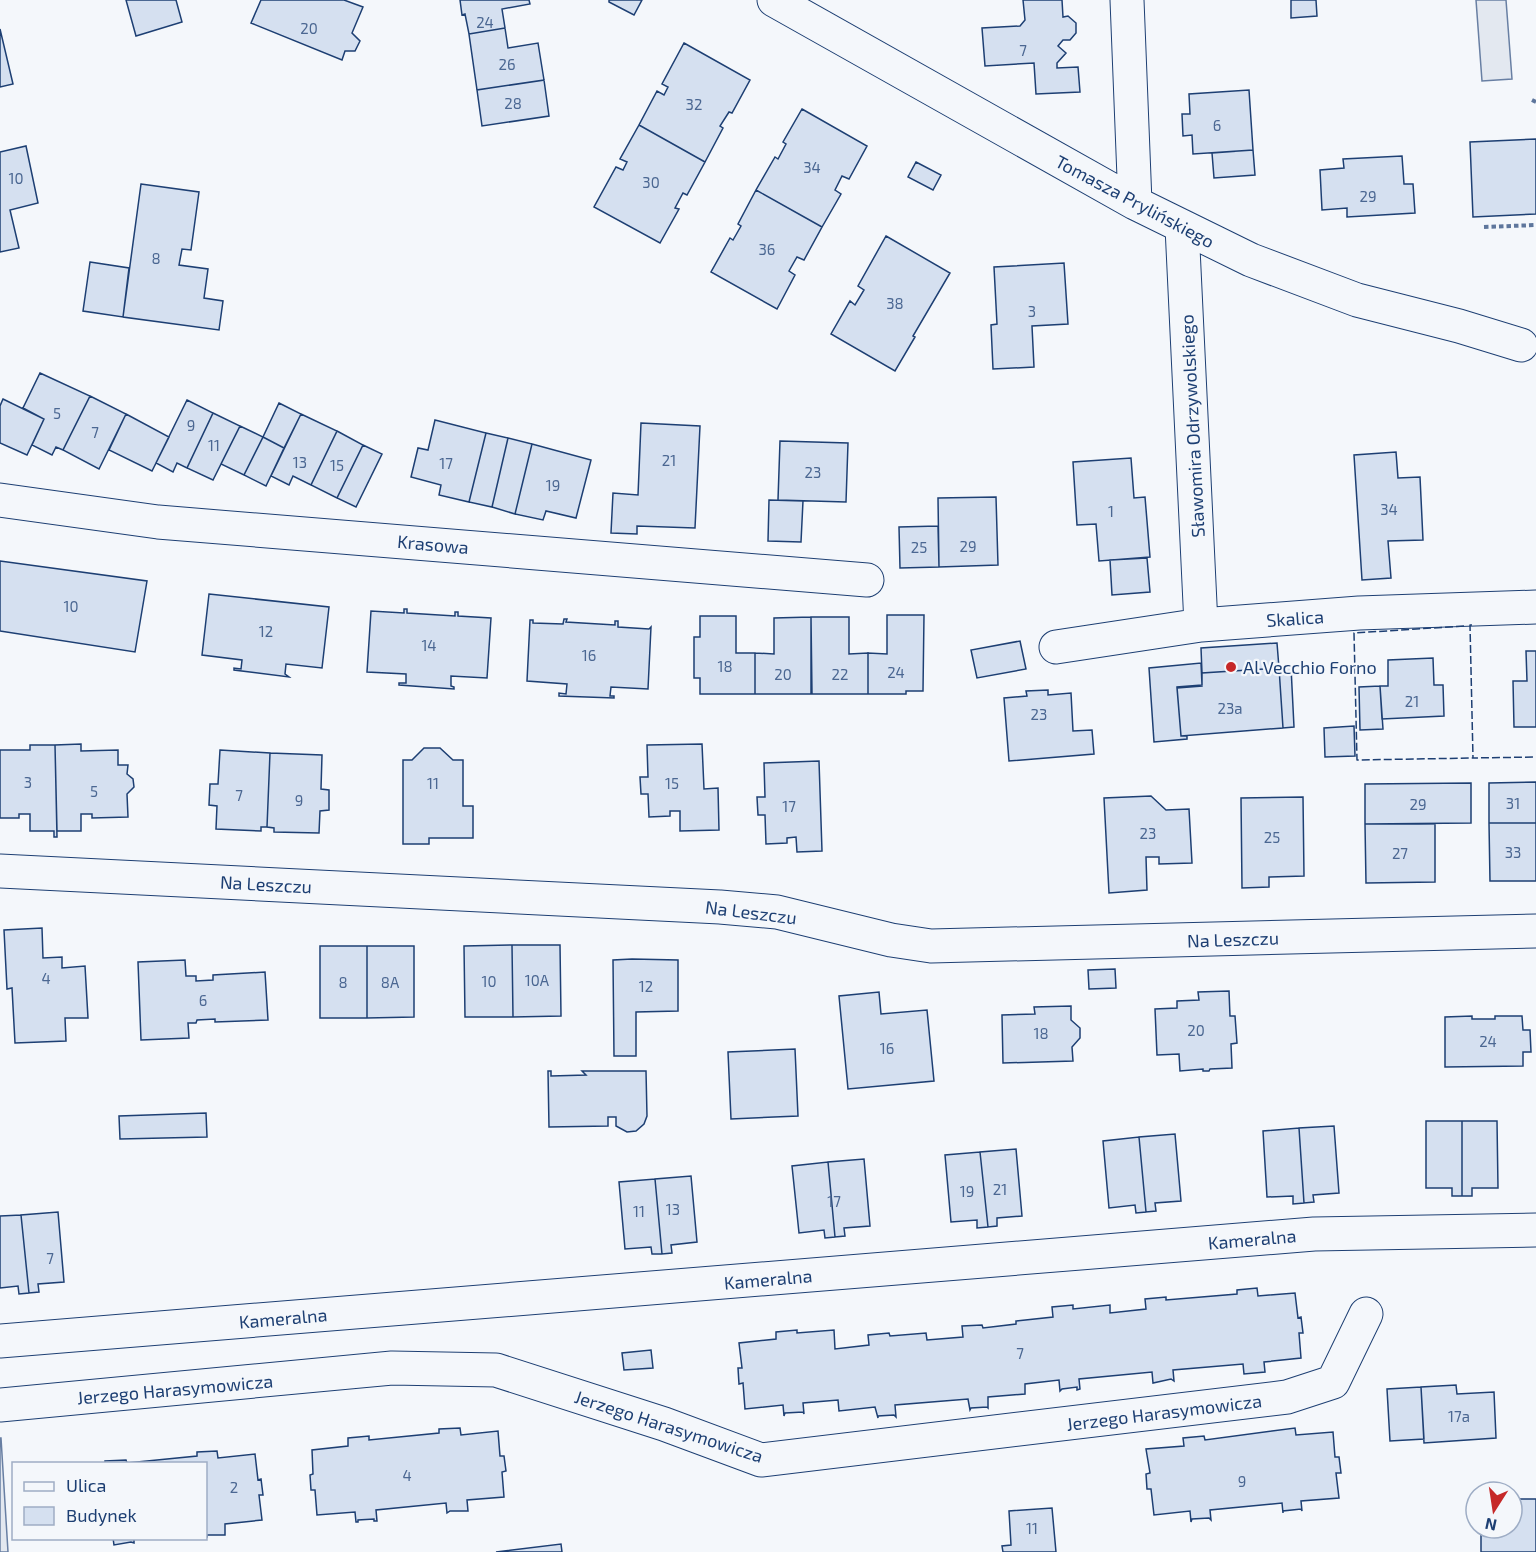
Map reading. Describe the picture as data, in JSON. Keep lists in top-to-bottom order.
{
  "streets": {
    "street": [
      "Tomasza Prylińskiego",
      "Sławomira Odrzywolskiego",
      "Krasowa",
      "Skalica",
      "Na Leszczu",
      "Kameralna",
      "Jerzego Harasymowicza"
    ]
  },
  "crossings": [
    ["Tomasza Prylińskiego", "Sławomira Odrzywolskiego"],
    ["Sławomira Odrzywolskiego", "Skalica"]
  ],
  "places": ["Al Vecchio Forno"],
  "house_numbers": [
    "24",
    "20",
    "7",
    "26",
    "28",
    "32",
    "6",
    "34",
    "10",
    "30",
    "29",
    "36",
    "8",
    "38",
    "3",
    "5",
    "9",
    "7",
    "11",
    "21",
    "13",
    "17",
    "15",
    "23",
    "19",
    "34",
    "1",
    "29",
    "25",
    "10",
    "12",
    "14",
    "16",
    "18",
    "24",
    "20",
    "22",
    "21",
    "23a",
    "23",
    "3",
    "11",
    "15",
    "5",
    "7",
    "9",
    "31",
    "29",
    "17",
    "23",
    "25",
    "33",
    "27",
    "4",
    "10A",
    "10",
    "8",
    "8A",
    "12",
    "6",
    "20",
    "18",
    "24",
    "16",
    "21",
    "19",
    "17",
    "13",
    "11",
    "7",
    "7",
    "17a",
    "4",
    "9",
    "2",
    "11"
  ],
  "legend": ["Ulica", "Budynek"],
  "north": "bottom"
}
